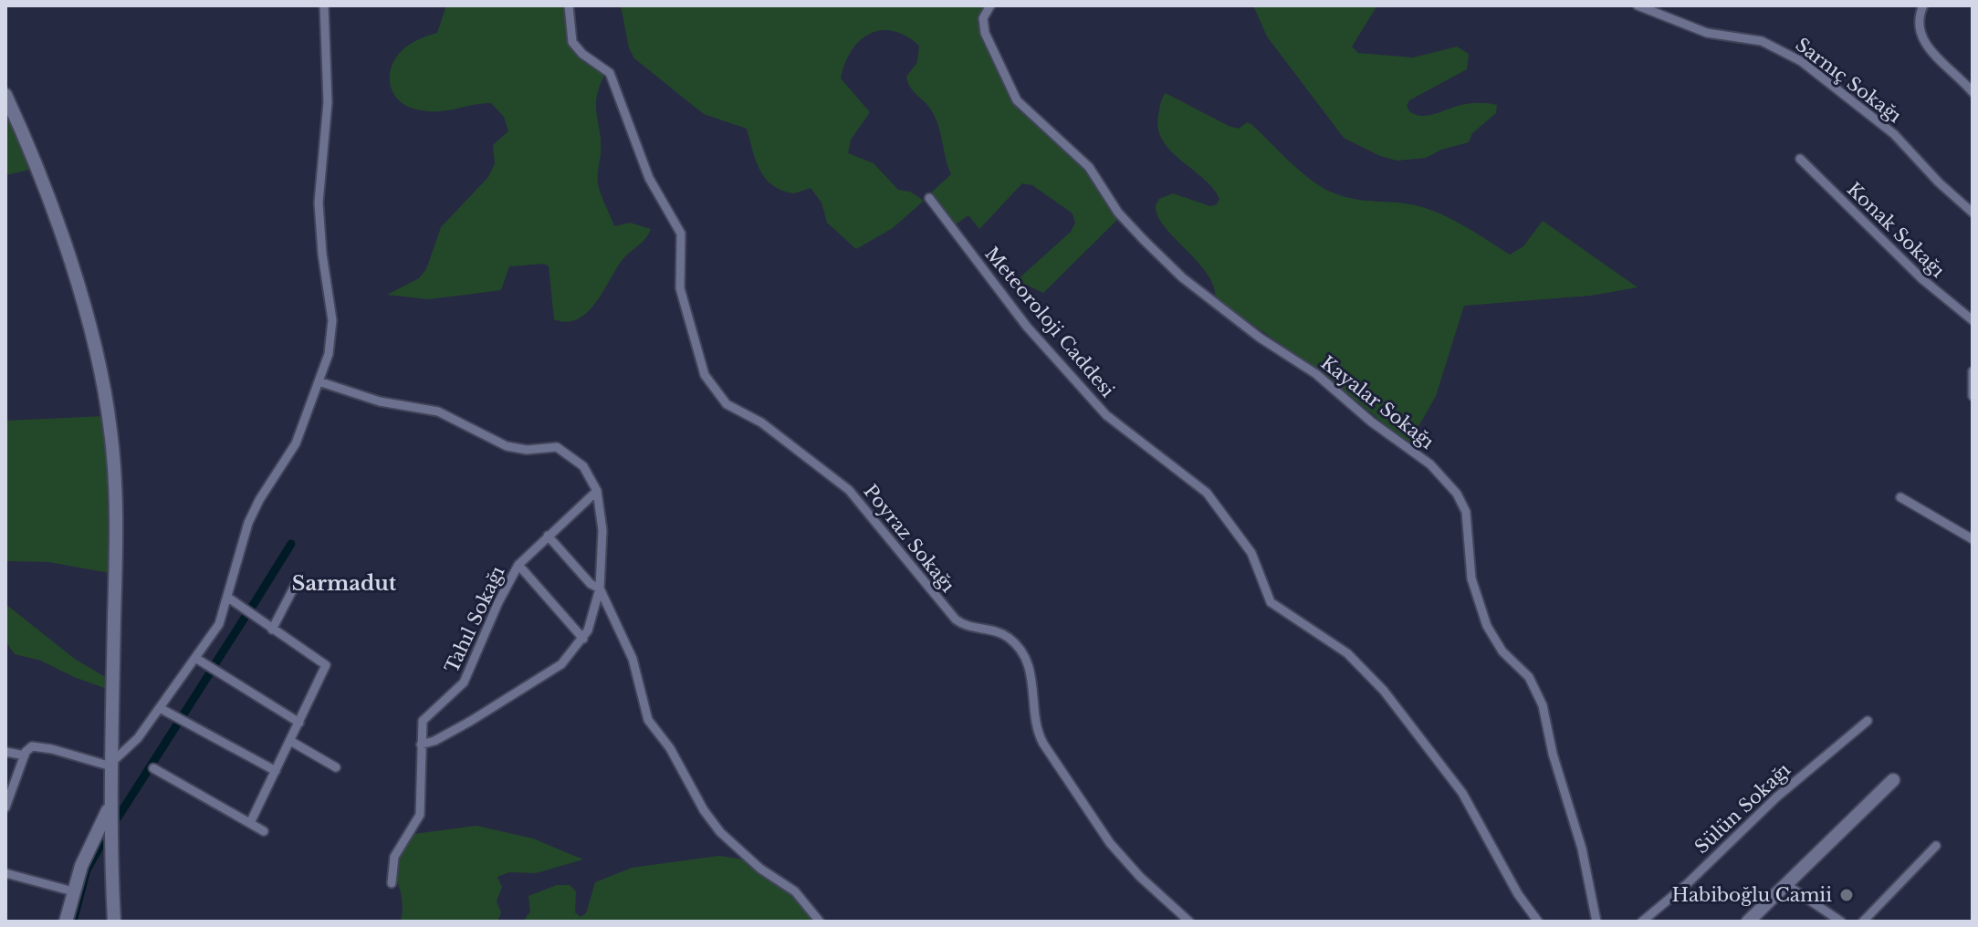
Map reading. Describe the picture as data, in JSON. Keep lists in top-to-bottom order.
{
  "streets": {
    "street": [
      "Sarnıç Sokağı",
      "Konak Sokağı",
      "Meteoroloji Caddesi",
      "Kayalar Sokağı",
      "Poyraz Sokağı",
      "Tahıl Sokağı",
      "Sülün Sokağı"
    ]
  },
  "districts": ["Sarmadut"],
  "places": ["Habiboğlu Camii"]
}
